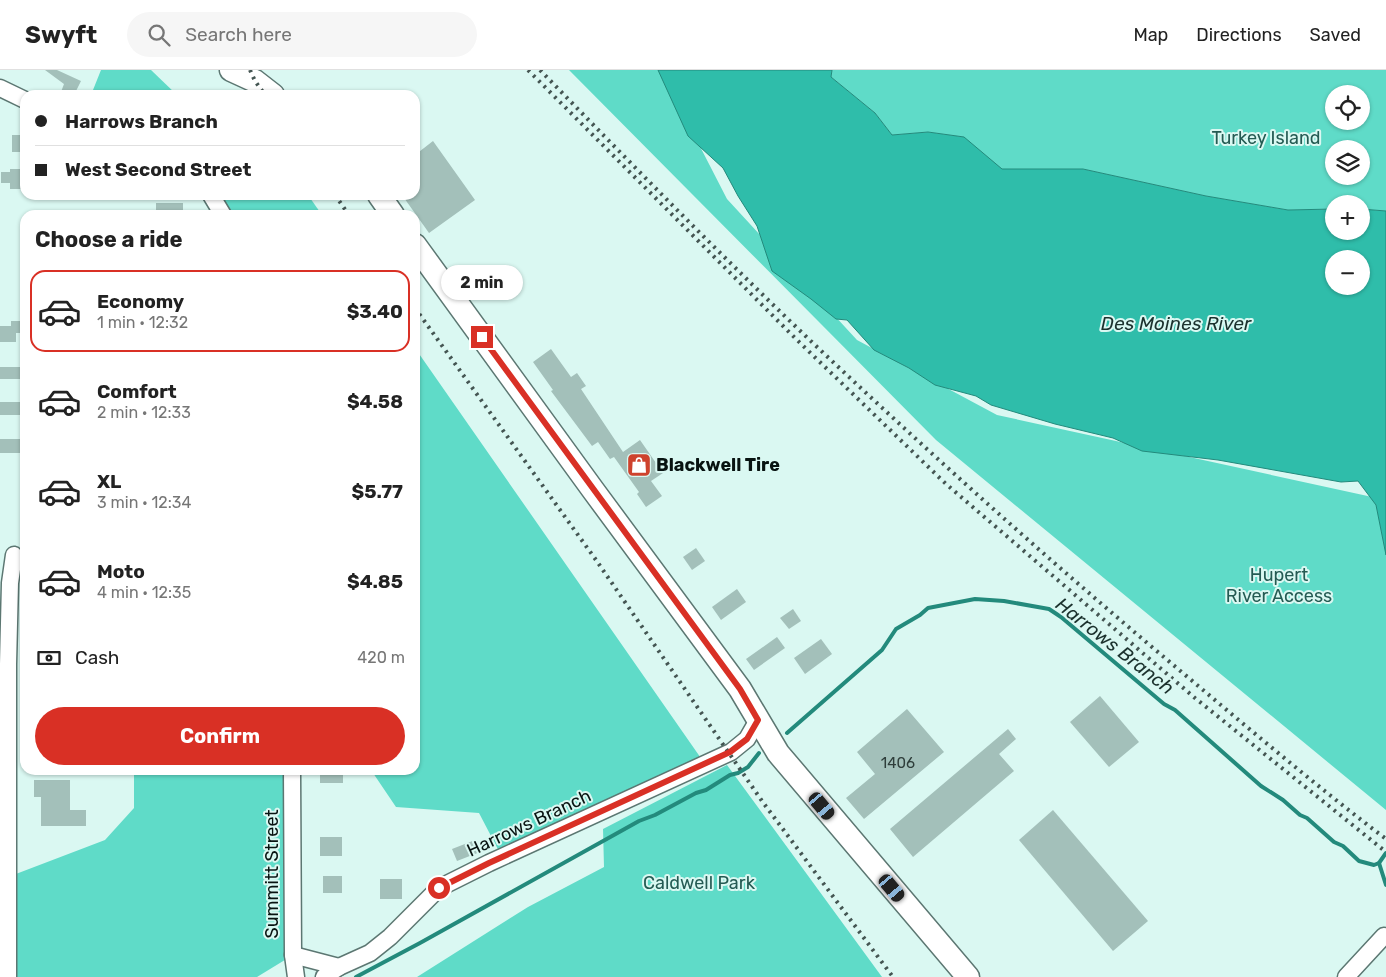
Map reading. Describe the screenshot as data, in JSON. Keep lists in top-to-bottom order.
{
  "streets": {
    "street": ["Harrows Branch", "Summitt Street"]
  },
  "water": ["Des Moines River", "Harrows Branch"],
  "parks": ["Turkey Island", "Hupert River Access", "Caldwell Park"],
  "places": {
    "shop": ["Blackwell Tire"]
  },
  "house_numbers": ["1406"],
  "page": {
    "header": "Swyft",
    "search": "Search here",
    "nav": ["Map", "Directions", "Saved"],
    "map_buttons": ["+", "−"],
    "banner": ["Harrows Branch", "West Second Street"],
    "heading": "Choose a ride",
    "bubble": "2 min",
    "list": [
      {
        "name": "Economy",
        "note": "1 min · 12:32",
        "value": "$3.40"
      },
      {
        "name": "Comfort",
        "note": "2 min · 12:33",
        "value": "$4.58"
      },
      {
        "name": "XL",
        "note": "3 min · 12:34",
        "value": "$5.77"
      },
      {
        "name": "Moto",
        "note": "4 min · 12:35",
        "value": "$4.85"
      }
    ],
    "pay": ["Cash", "420 m"],
    "buttons": "Confirm"
  }
}
